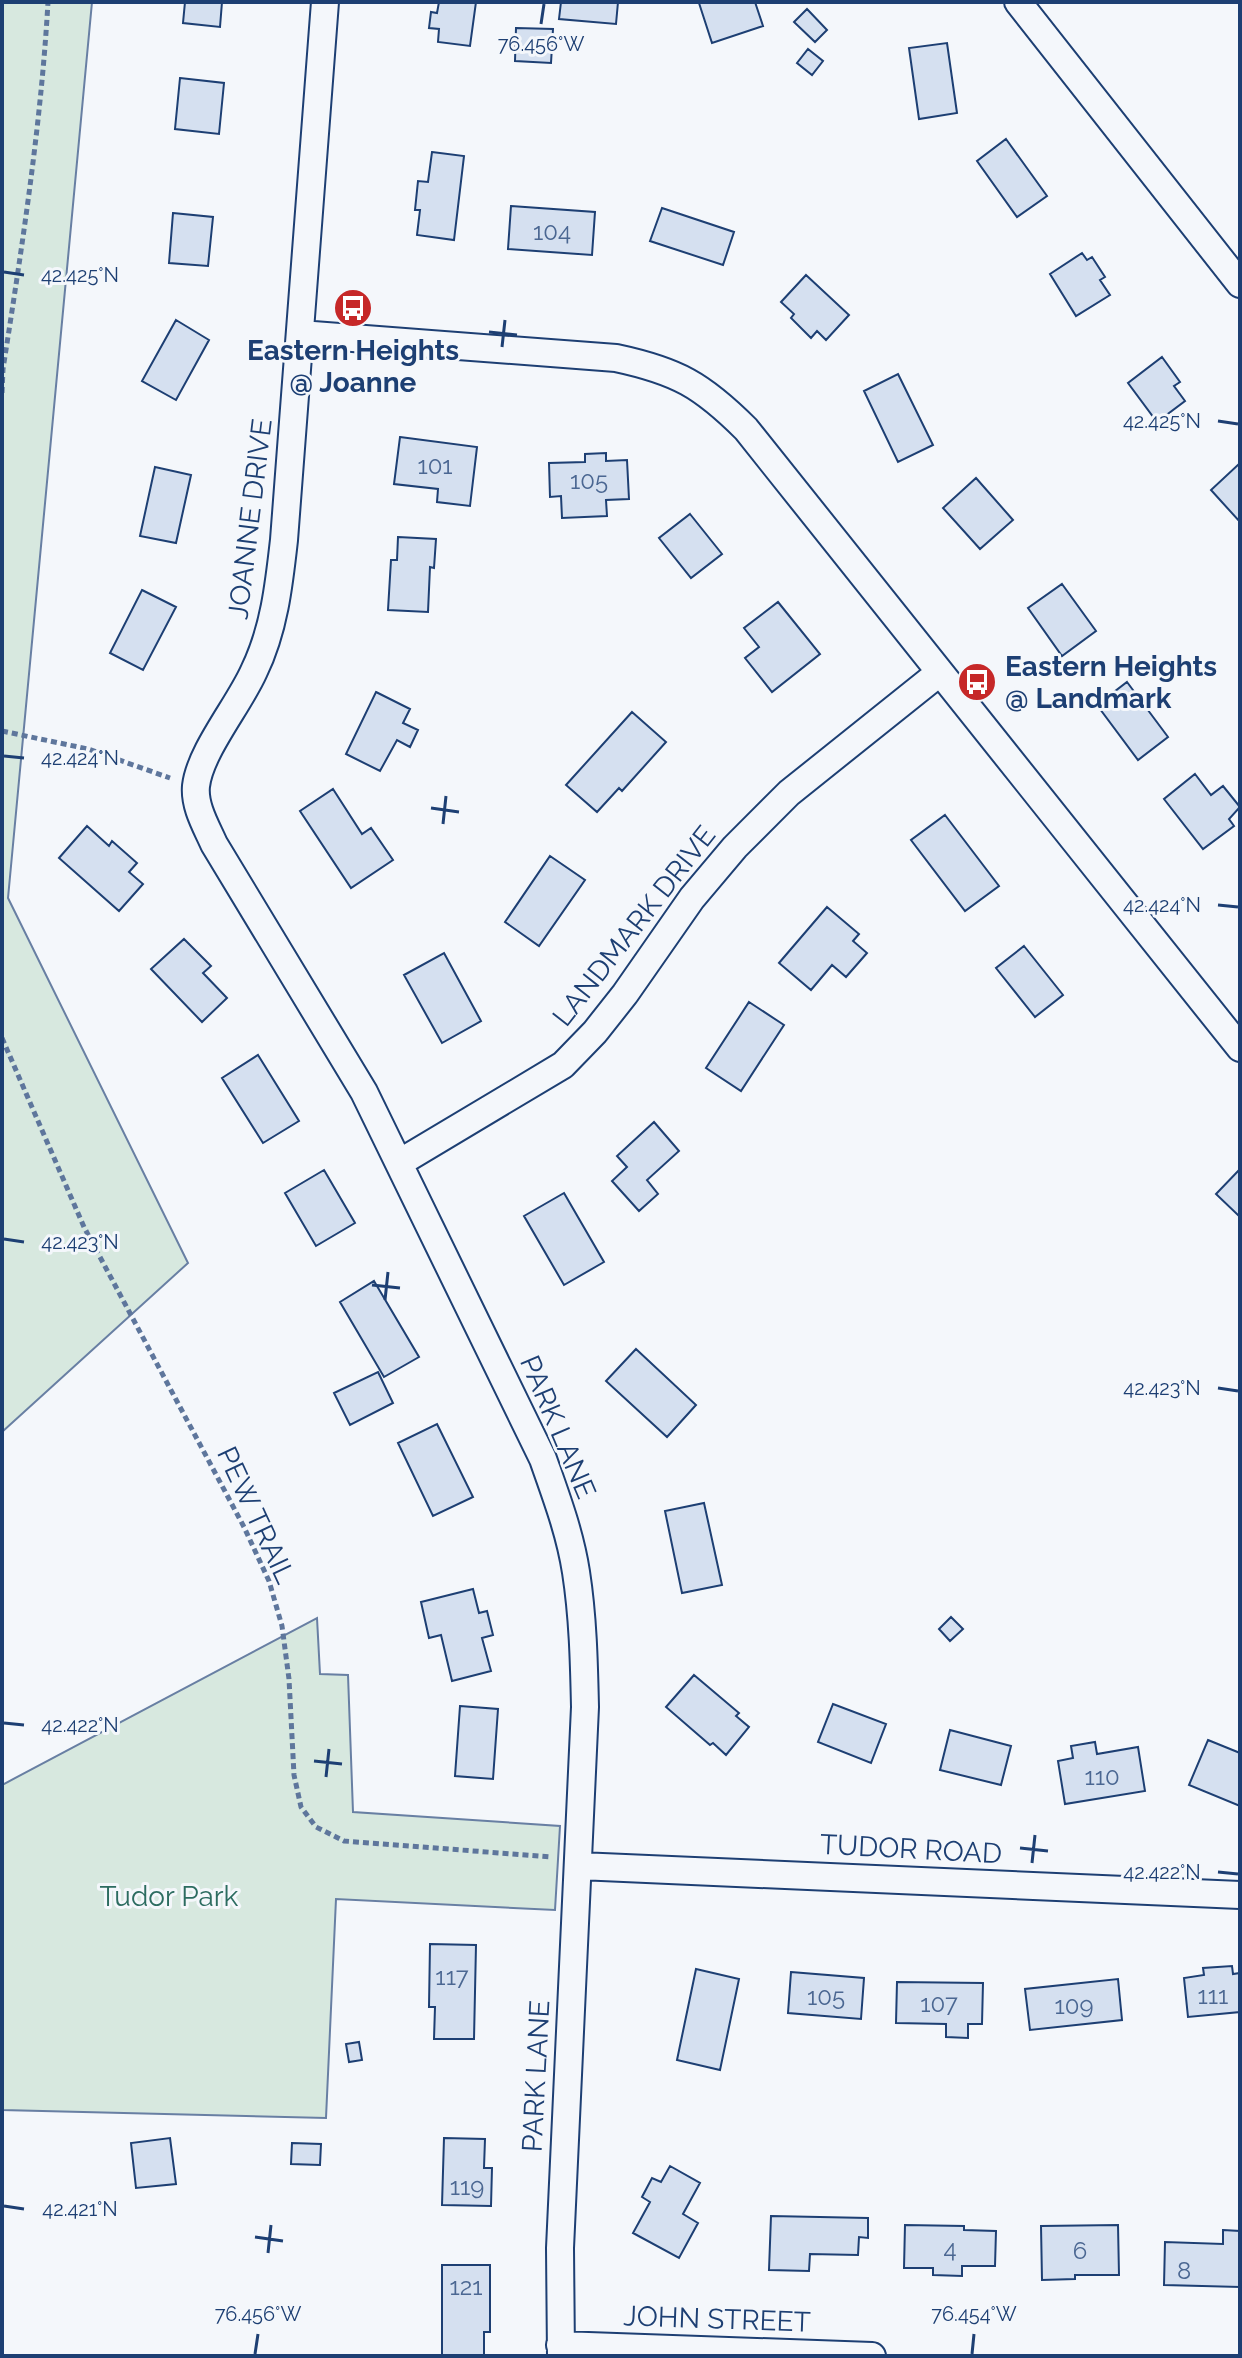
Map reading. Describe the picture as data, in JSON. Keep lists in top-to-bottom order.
{
  "streets": {
    "street": [
      "JOANNE DRIVE",
      "LANDMARK DRIVE",
      "PARK LANE",
      "TUDOR ROAD",
      "JOHN STREET"
    ],
    "path": ["PEW TRAIL"]
  },
  "crossings": [
    ["JOANNE DRIVE", "PARK LANE"],
    ["LANDMARK DRIVE", "PARK LANE"],
    ["PARK LANE", "PEW TRAIL"],
    ["PARK LANE", "TUDOR ROAD"],
    ["PARK LANE", "JOHN STREET"],
    ["PEW TRAIL", "TUDOR ROAD"]
  ],
  "parks": ["Tudor Park"],
  "places": {
    "bus stop": ["Eastern Heights @ Joanne", "Eastern Heights @ Landmark"]
  },
  "house_numbers": [
    "104",
    "101",
    "105",
    "110",
    "117",
    "111",
    "105",
    "107",
    "109",
    "119",
    "4",
    "6",
    "8",
    "121"
  ],
  "coordinates": [
    "76.456°W",
    "42.425°N",
    "42.424°N",
    "42.423°N",
    "42.422°N",
    "42.421°N",
    "76.454°W"
  ]
}
